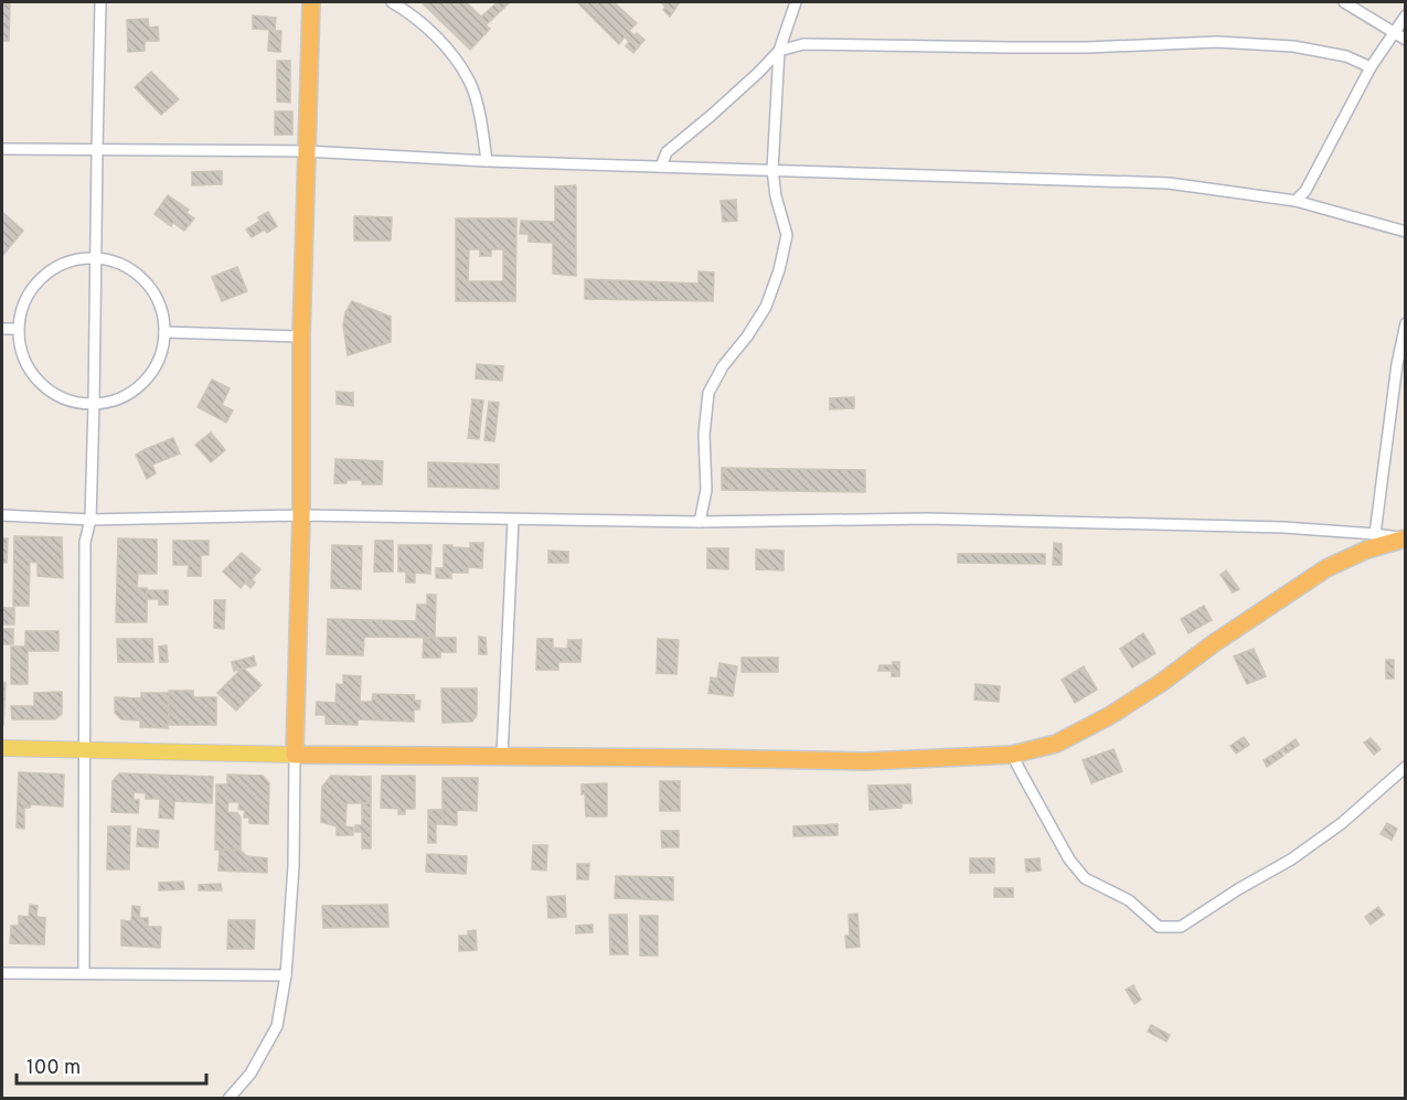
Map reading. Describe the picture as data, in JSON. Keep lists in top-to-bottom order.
{
  "scale_bar": "100 m"
}
